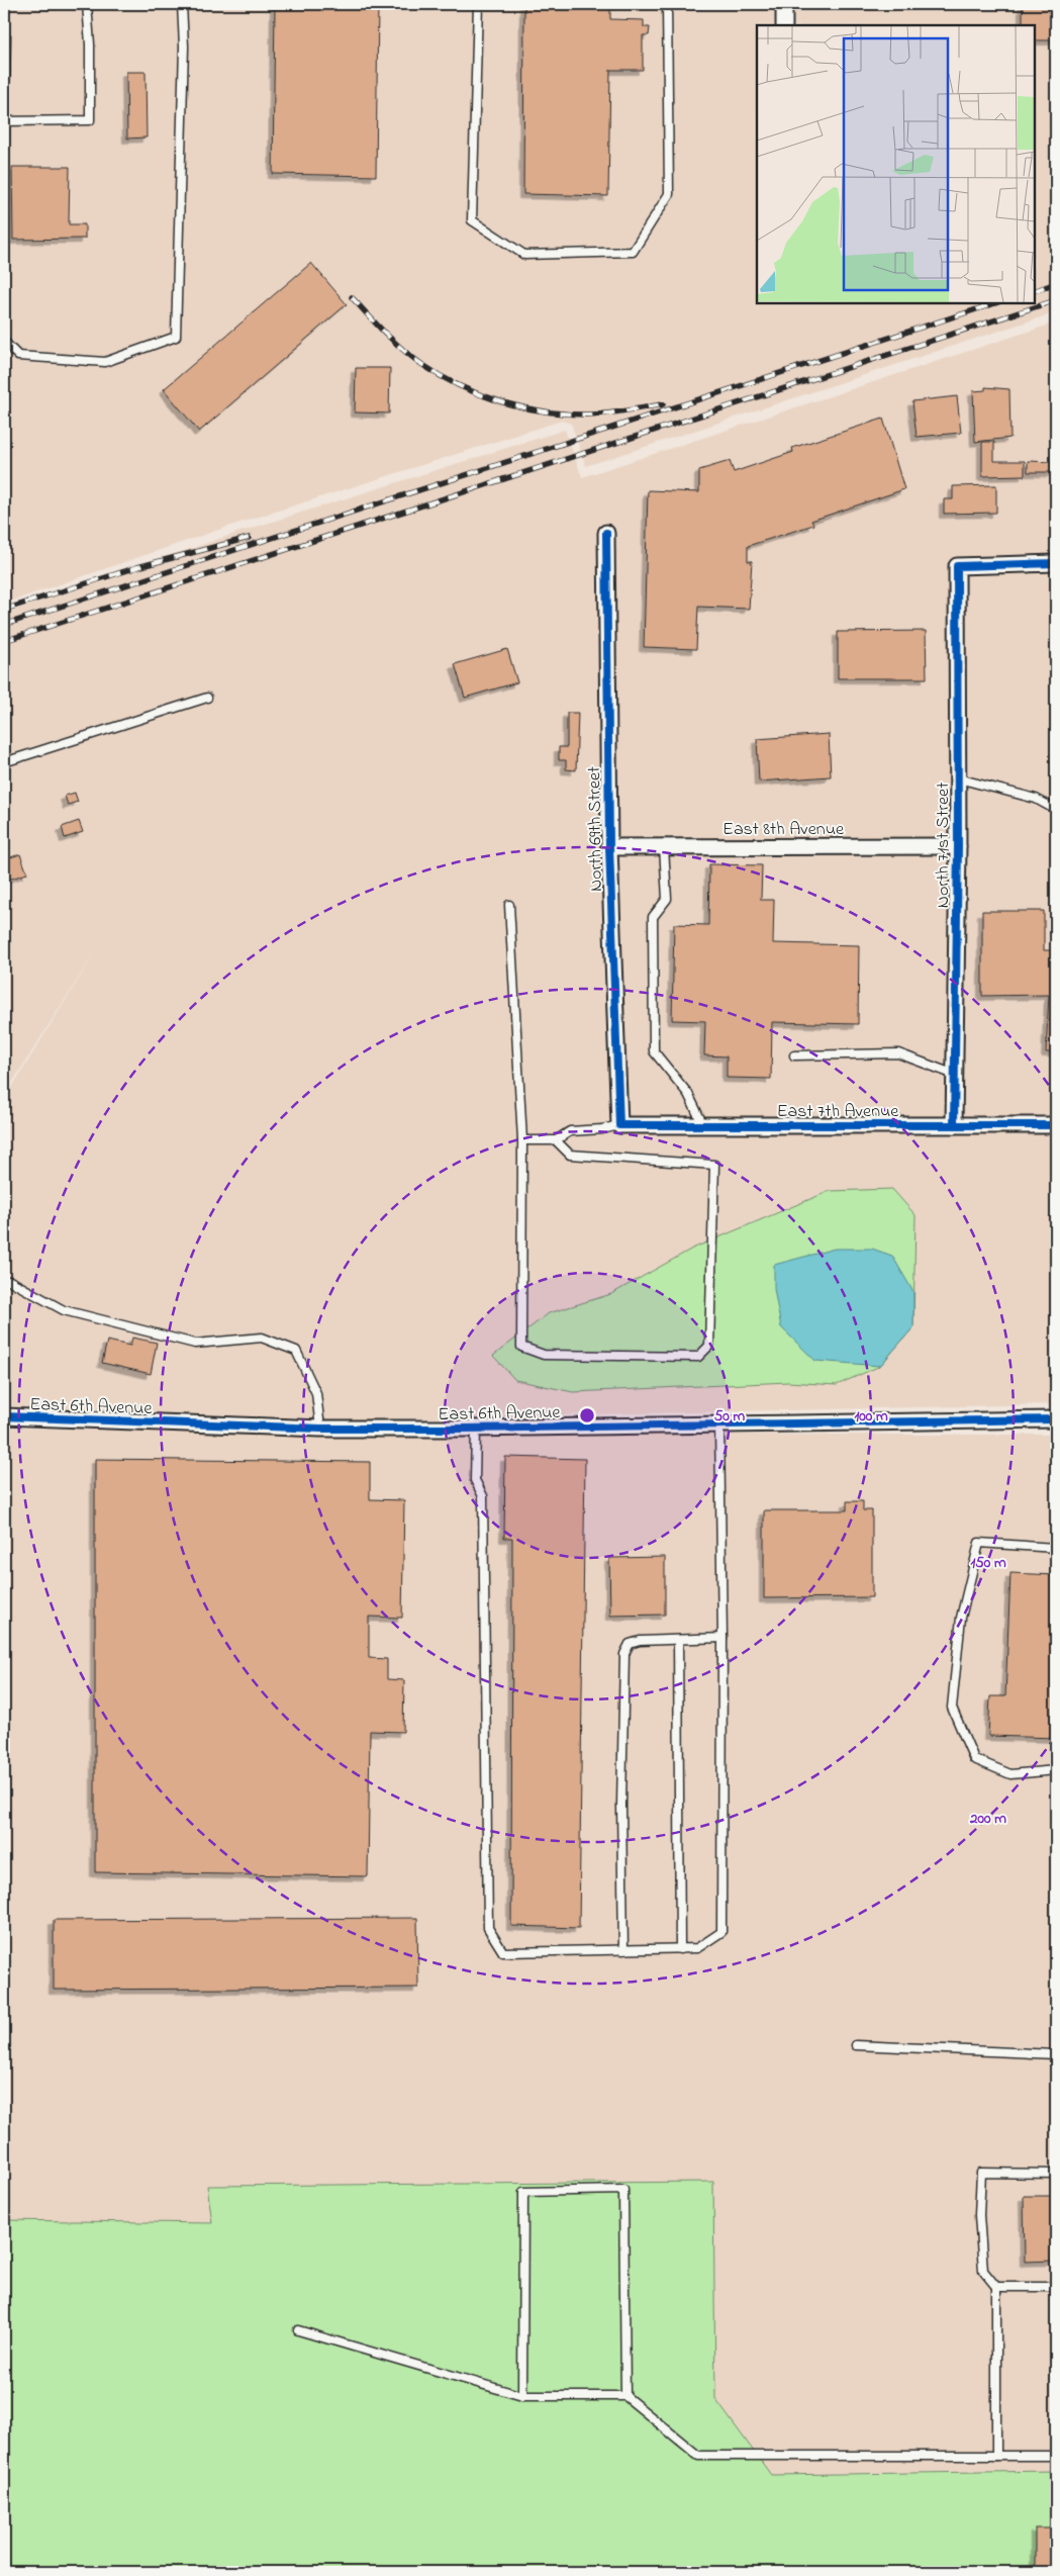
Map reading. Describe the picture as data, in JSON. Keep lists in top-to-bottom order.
{
  "streets": {
    "street": [
      "East 8th Avenue",
      "North 69th Street",
      "North 71st Street",
      "East 7th Avenue",
      "East 6th Avenue"
    ]
  },
  "crossings": [
    ["East 8th Avenue", "North 69th Street"],
    ["East 8th Avenue", "North 71st Street"],
    ["North 69th Street", "East 7th Avenue"],
    ["North 71st Street", "East 7th Avenue"]
  ],
  "rings": [
    "50 m",
    "100 m",
    "150 m",
    "200 m"
  ]
}
